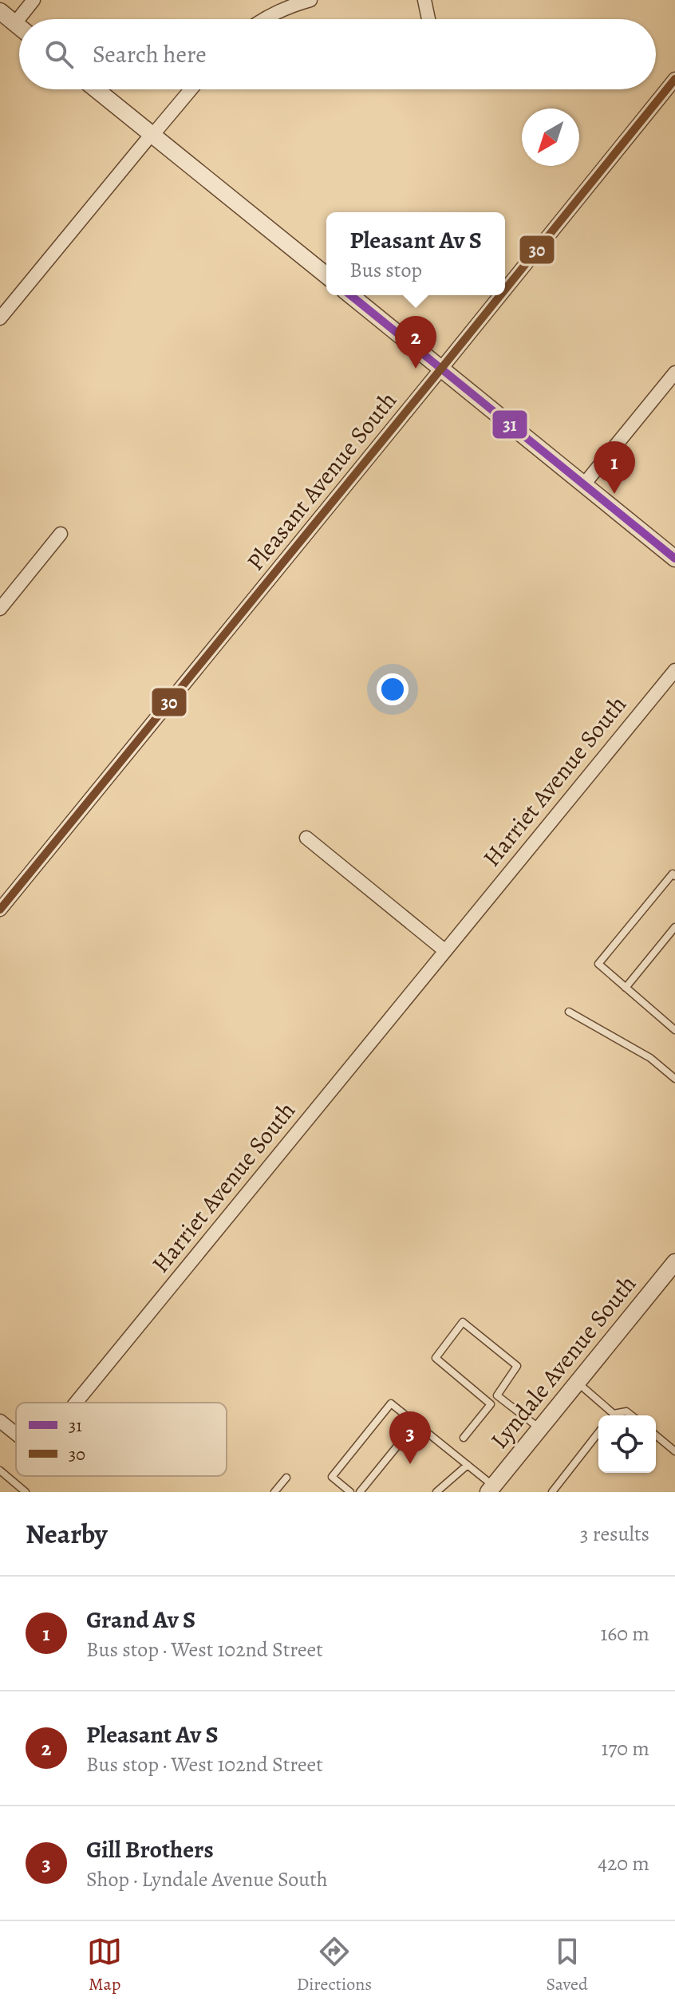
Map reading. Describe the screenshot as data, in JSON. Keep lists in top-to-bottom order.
{
  "streets": {
    "street": ["Pleasant Avenue South", "Harriet Avenue South", "Lyndale Avenue South"]
  },
  "lines": ["transit line 30", "transit line 31"],
  "legend": ["31", "30"],
  "north": "bottom left",
  "page": {
    "search": "Search here",
    "popup": ["Pleasant Av S", "Bus stop"],
    "pins": ["2", "1", "3"],
    "heading": ["Nearby", "3 results"],
    "list": [
      {
        "mark": "1",
        "name": "Grand Av S",
        "note": "Bus stop · West 102nd Street",
        "value": "160 m"
      },
      {
        "mark": "2",
        "name": "Pleasant Av S",
        "note": "Bus stop · West 102nd Street",
        "value": "170 m"
      },
      {
        "mark": "3",
        "name": "Gill Brothers",
        "note": "Shop · Lyndale Avenue South",
        "value": "420 m"
      }
    ],
    "nav": ["Map", "Directions", "Saved"]
  }
}
